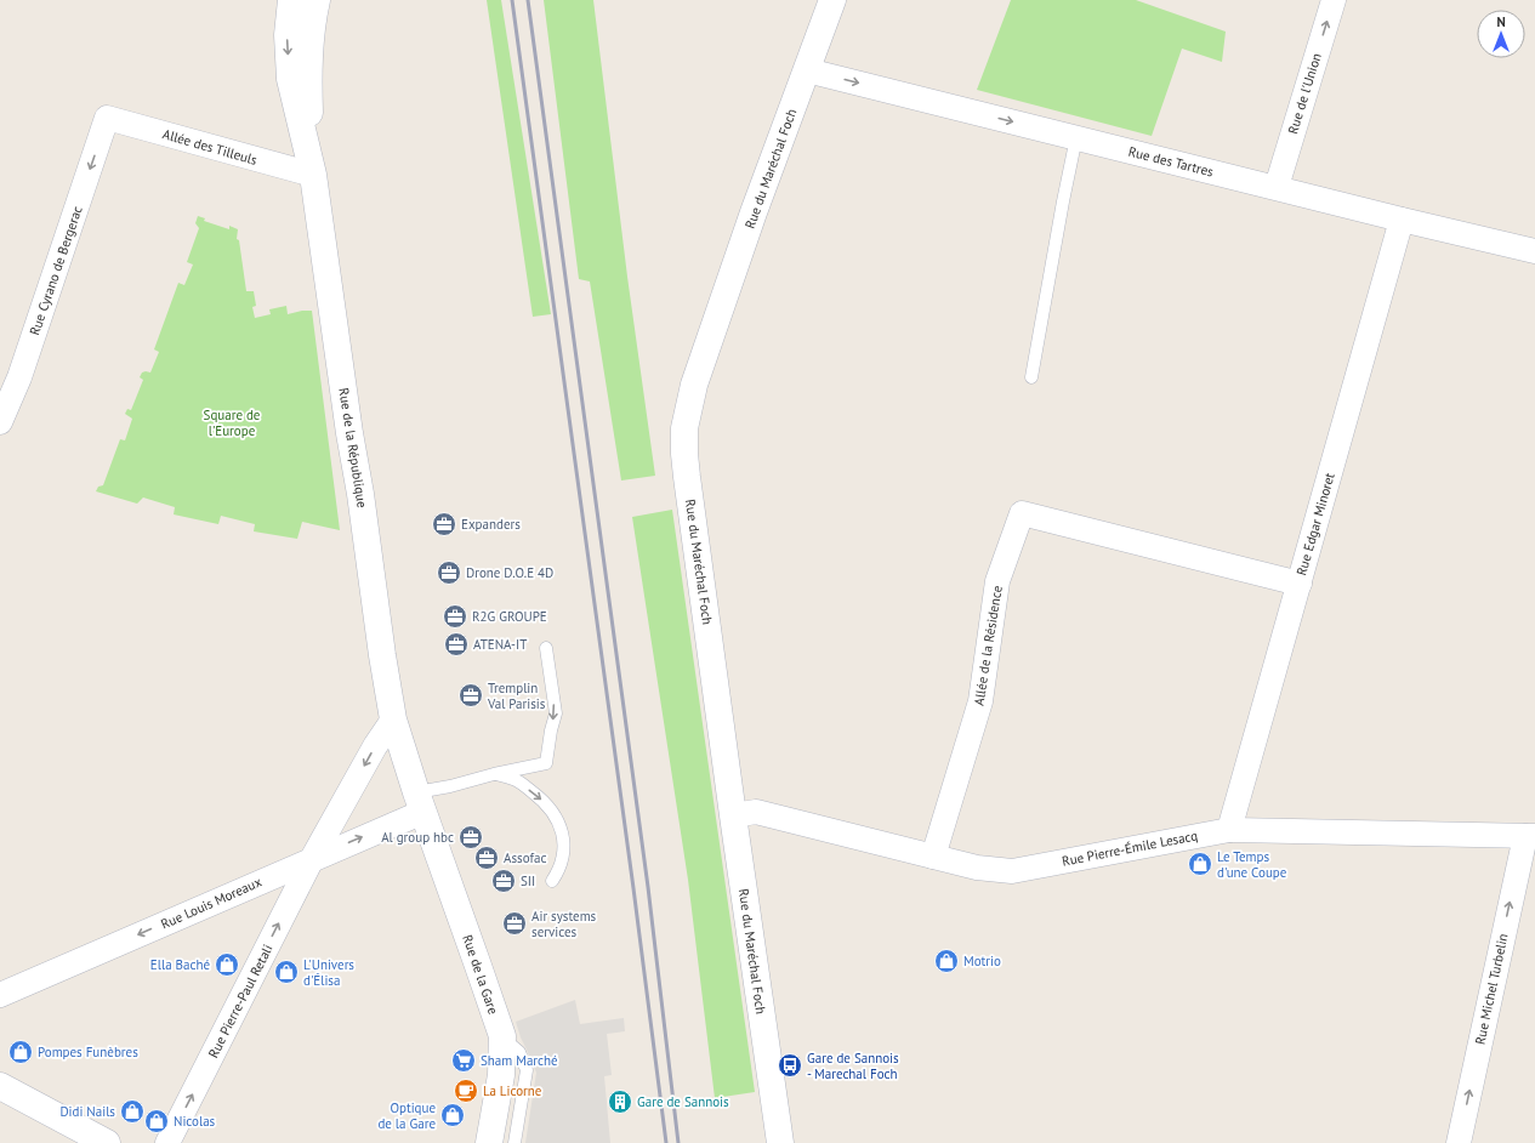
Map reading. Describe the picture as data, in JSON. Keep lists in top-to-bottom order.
{
  "streets": {
    "main road": ["Rue du Maréchal Foch", "Rue de la République", "Rue de la Gare"],
    "street": [
      "Rue de l'Union",
      "Allée des Tilleuls",
      "Rue des Tartres",
      "Rue Cyrano de Bergerac",
      "Rue Edgar Minoret",
      "Allée de la Résidence",
      "Rue Pierre-Émile Lesacq",
      "Rue Louis Moreaux",
      "Rue Michel Turbelin",
      "Rue Pierre-Paul Retali"
    ]
  },
  "crossings": [
    ["Rue de l'Union", "Rue des Tartres"],
    ["Allée des Tilleuls", "Rue Cyrano de Bergerac"],
    ["Allée des Tilleuls", "Rue de la République"],
    ["Rue des Tartres", "Rue du Maréchal Foch"],
    ["Rue des Tartres", "Rue Edgar Minoret"],
    ["Rue du Maréchal Foch", "Rue Pierre-Émile Lesacq"],
    ["Rue de la République", "Rue Louis Moreaux"],
    ["Rue de la République", "Rue de la Gare"],
    ["Rue Edgar Minoret", "Allée de la Résidence"],
    ["Rue Edgar Minoret", "Rue Pierre-Émile Lesacq"],
    ["Allée de la Résidence", "Rue Pierre-Émile Lesacq"],
    ["Rue Pierre-Émile Lesacq", "Rue Michel Turbelin"],
    ["Rue Louis Moreaux", "Rue de la Gare"],
    ["Rue Louis Moreaux", "Rue Pierre-Paul Retali"]
  ],
  "one_way": [
    "Rue de l'Union",
    "Rue des Tartres",
    "Rue Cyrano de Bergerac",
    "Rue Michel Turbelin",
    "Rue Pierre-Paul Retali"
  ],
  "parks": ["Square de l'Europe"],
  "places": {
    "office": [
      "Expanders",
      "Drone D.O.E 4D",
      "R2G GROUPE",
      "ATENA-IT",
      "Tremplin Val Parisis",
      "Al group hbc",
      "Assofac",
      "SII",
      "Air systems services"
    ],
    "shop": [
      "Le Temps d'une Coupe",
      "Motrio",
      "Ella Baché",
      "L'Univers d'Élisa",
      "Pompes Funèbres",
      "Didi Nails",
      "Optique de la Gare",
      "Nicolas"
    ],
    "supermarket": ["Sham Marché"],
    "bus stop": ["Gare de Sannois - Marechal Foch"],
    "cafe": ["La Licorne"],
    "building": ["Gare de Sannois"]
  },
  "north": "top"
}
